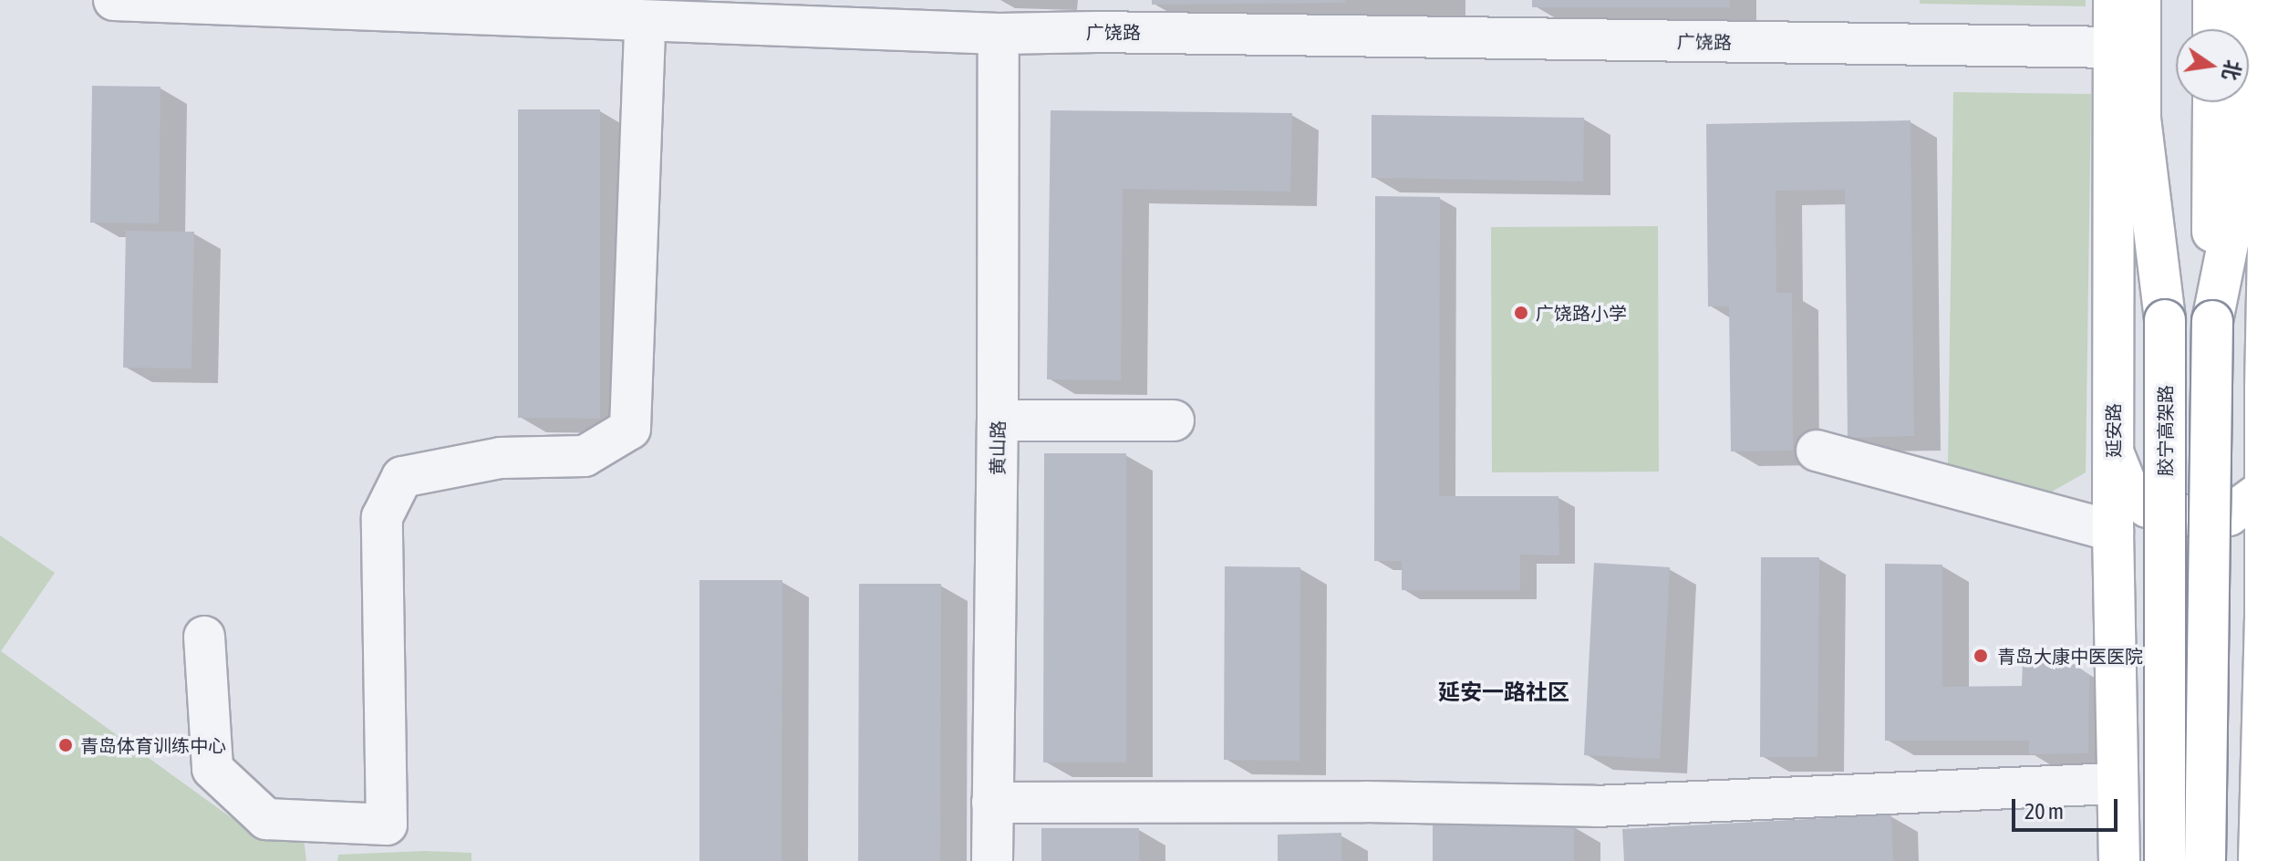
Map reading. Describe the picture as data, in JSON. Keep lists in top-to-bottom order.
{
  "streets": {
    "main road": ["延安路", "胶宁高架路"],
    "street": ["广饶路", "黄山路"]
  },
  "crossings": [
    ["广饶路", "延安路"],
    ["广饶路", "黄山路"]
  ],
  "districts": ["延安一路社区"],
  "places": ["广饶路小学", "青岛大康中医医院", "青岛体育训练中心"],
  "scale_bar": "20 m",
  "north": "right"
}
